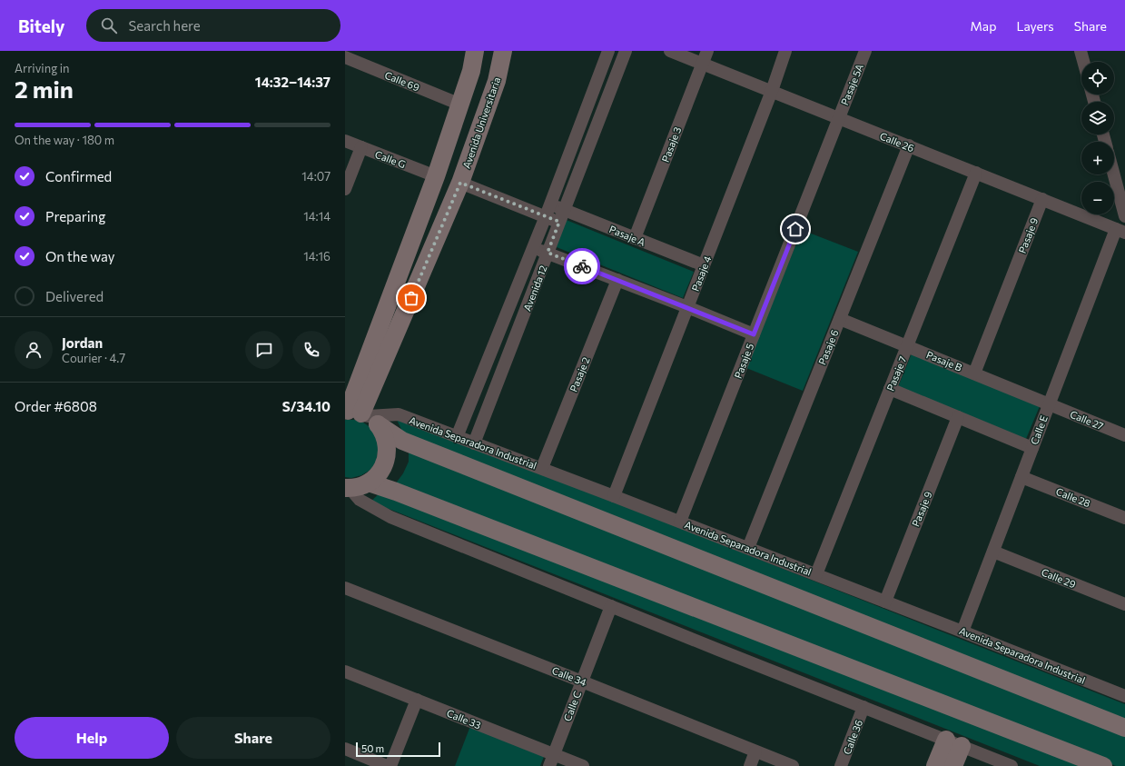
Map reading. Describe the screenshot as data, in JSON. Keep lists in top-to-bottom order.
{
  "streets": {
    "main road": ["Avenida Universitaria"],
    "street": [
      "Calle 69",
      "Pasaje 5A",
      "Calle 26",
      "Pasaje 3",
      "Calle G",
      "Pasaje A",
      "Pasaje 9",
      "Pasaje 4",
      "Avenida 12",
      "Pasaje 6",
      "Pasaje 5",
      "Pasaje B",
      "Pasaje 7",
      "Pasaje 2",
      "Calle 27",
      "Calle E",
      "Avenida Separadora Industrial",
      "Calle 28",
      "Calle 29",
      "Calle 34",
      "Calle C",
      "Calle 33",
      "Calle 36"
    ]
  },
  "crossings": [
    ["Pasaje 5A", "Calle 26"],
    ["Pasaje 5A", "Pasaje 5"],
    ["Avenida Universitaria", "Avenida Separadora Industrial"],
    ["Calle 26", "Pasaje 3"],
    ["Calle 26", "Pasaje 9"],
    ["Calle 26", "Pasaje 4"],
    ["Calle 26", "Pasaje 6"],
    ["Calle 26", "Pasaje 5"],
    ["Calle 26", "Pasaje 7"],
    ["Calle 26", "Calle E"],
    ["Pasaje 3", "Pasaje A"],
    ["Pasaje A", "Pasaje 4"],
    ["Pasaje A", "Avenida 12"],
    ["Pasaje 9", "Pasaje B"],
    ["Pasaje 9", "Avenida Separadora Industrial"],
    ["Pasaje 4", "Avenida Separadora Industrial"],
    ["Avenida 12", "Avenida Separadora Industrial"],
    ["Pasaje 6", "Pasaje B"],
    ["Pasaje 6", "Avenida Separadora Industrial"],
    ["Pasaje 5", "Avenida Separadora Industrial"],
    ["Pasaje B", "Pasaje 7"],
    ["Pasaje B", "Calle 27"],
    ["Pasaje B", "Calle E"],
    ["Pasaje 7", "Avenida Separadora Industrial"],
    ["Pasaje 2", "Avenida Separadora Industrial"],
    ["Calle 27", "Calle E"],
    ["Calle E", "Avenida Separadora Industrial"],
    ["Calle E", "Calle 28"],
    ["Calle E", "Calle 29"],
    ["Calle 34", "Calle C"],
    ["Calle C", "Calle 33"]
  ],
  "scale_bar": "50 m",
  "page": {
    "header": "Bitely",
    "search": "Search here",
    "nav": ["Map", "Layers", "Share"],
    "heading": ["2 min", "Arriving in", "14:32–14:37"],
    "panel": [
      "Jordan",
      "Courier · 4.7",
      "Order #6808",
      "S/34.10"
    ],
    "map_buttons": ["+", "−"],
    "bar": "On the way · 180 m",
    "list": [
      ["Confirmed", "14:07"],
      ["Preparing", "14:14"],
      ["On the way", "14:16"],
      "Delivered"
    ],
    "buttons": ["Help", "Share"],
    "scale": "50 m"
  }
}
